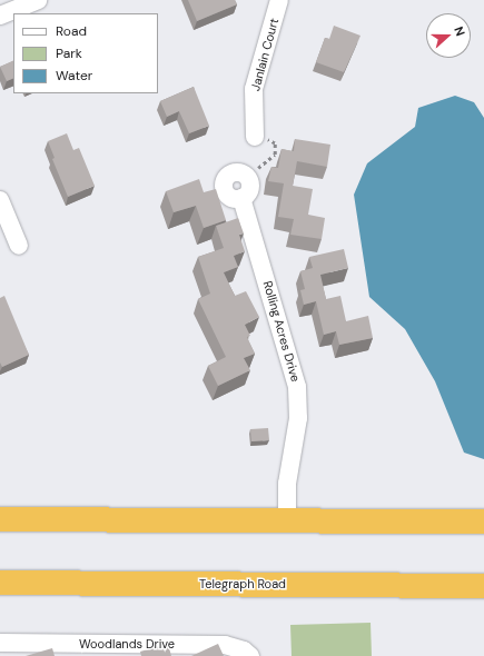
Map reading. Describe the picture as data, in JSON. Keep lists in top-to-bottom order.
{
  "streets": {
    "highway": ["Telegraph Road"],
    "street": ["Janlain Court", "Rolling Acres Drive", "Woodlands Drive"]
  },
  "legend": ["Road", "Park", "Water"],
  "north": "right"
}
